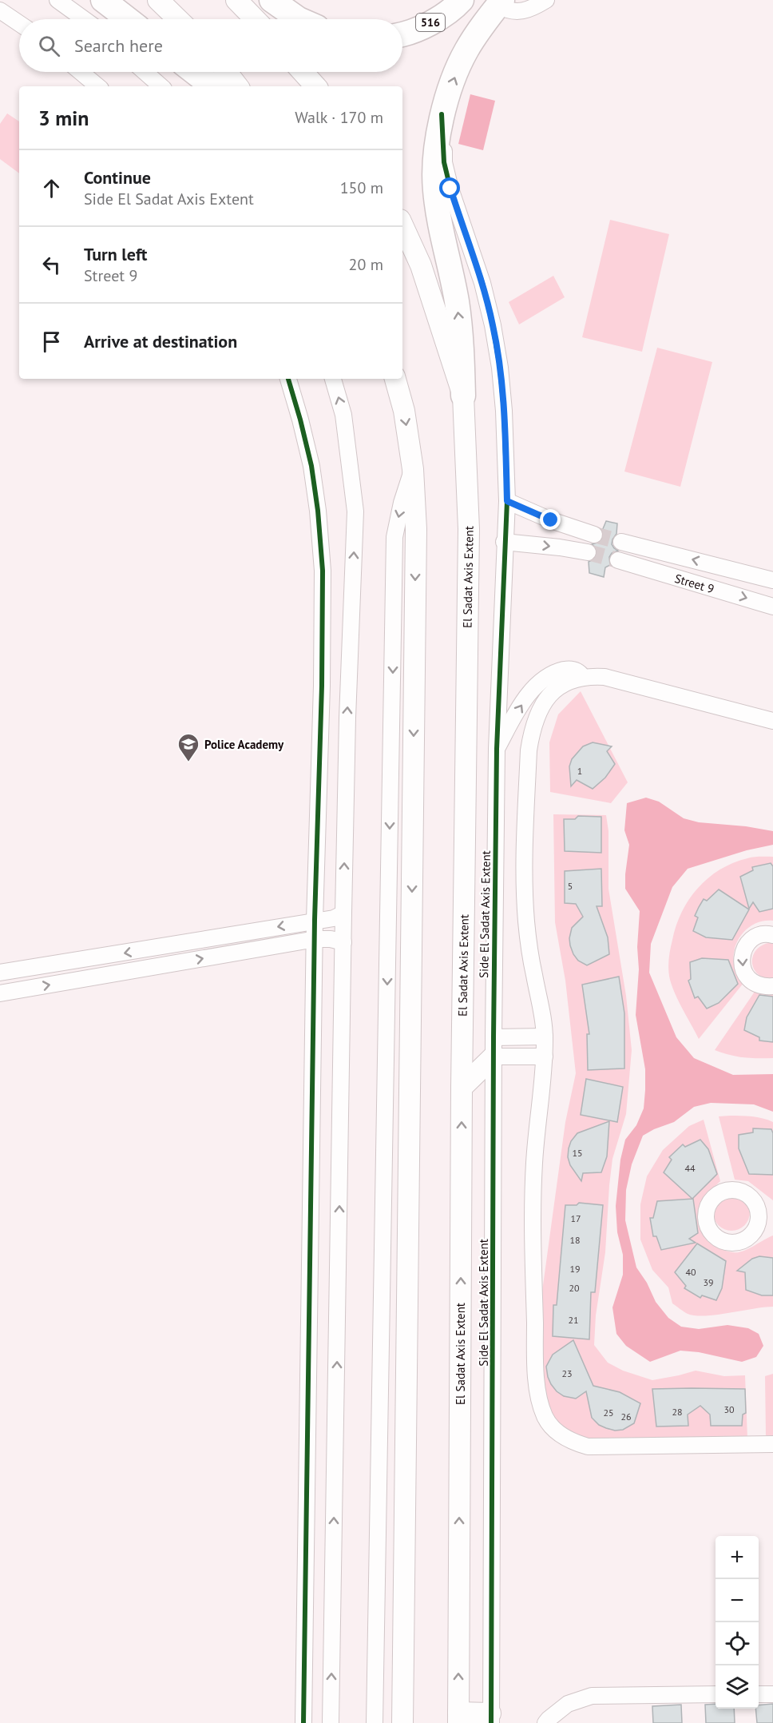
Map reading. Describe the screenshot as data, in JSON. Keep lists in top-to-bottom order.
{
  "streets": {
    "highway": ["516"],
    "main road": ["El Sadat Axis Extent"],
    "street": ["Street 9", "Side El Sadat Axis Extent"]
  },
  "places": {
    "school or university": ["Police Academy"]
  },
  "house_numbers": [
    "1",
    "5",
    "15",
    "44",
    "17",
    "18",
    "19",
    "40",
    "39",
    "20",
    "21",
    "23",
    "30",
    "28",
    "25",
    "26"
  ],
  "page": {
    "search": "Search here",
    "heading": ["3 min", "Walk · 170 m"],
    "list": [
      ["Continue", "Side El Sadat Axis Extent", "150 m"],
      ["Turn left", "Street 9", "20 m"],
      "Arrive at destination"
    ],
    "map_buttons": ["+", "−"]
  }
}
